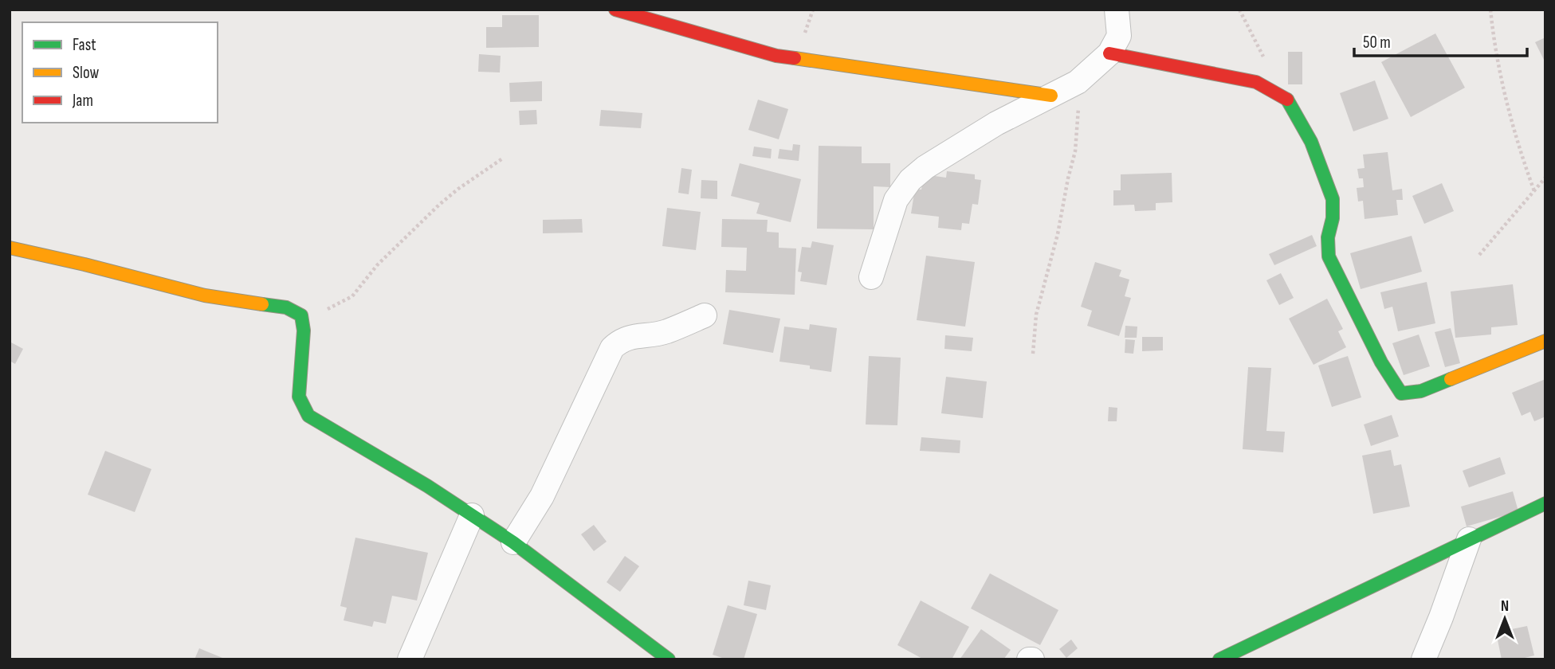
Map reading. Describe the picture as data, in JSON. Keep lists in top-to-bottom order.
{
  "legend": ["Fast", "Slow", "Jam"],
  "scale_bar": "50 m",
  "north": "top"
}
